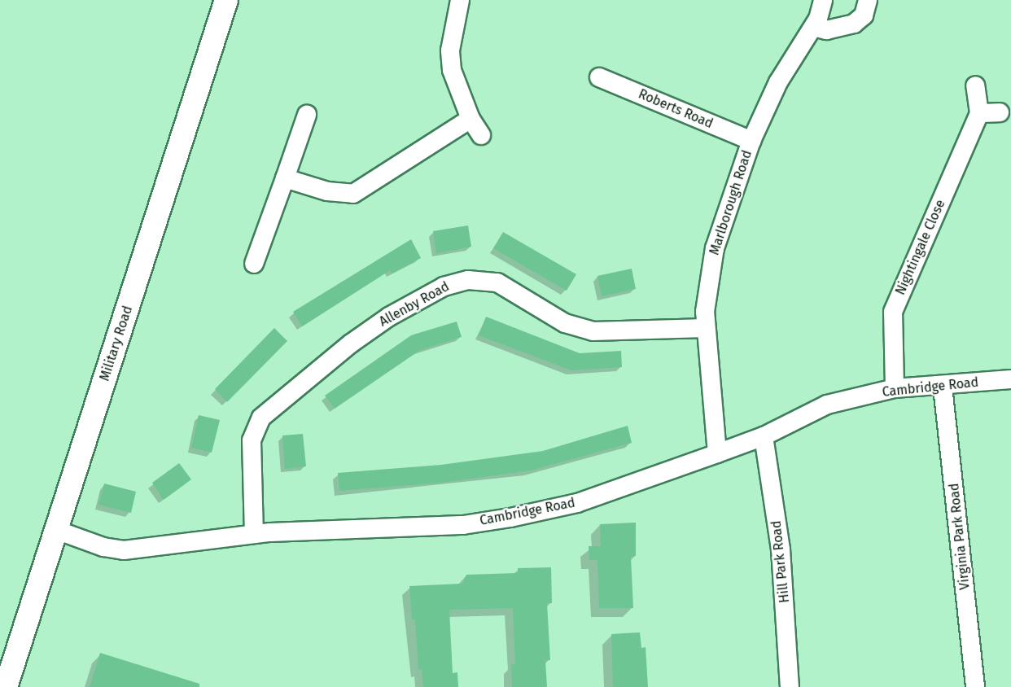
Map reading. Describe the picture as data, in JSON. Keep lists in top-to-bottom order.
{
  "streets": {
    "street": [
      "Roberts Road",
      "Marlborough Road",
      "Nightingale Close",
      "Allenby Road",
      "Military Road",
      "Cambridge Road",
      "Virginia Park Road",
      "Hill Park Road"
    ]
  },
  "crossings": [
    ["Roberts Road", "Marlborough Road"],
    ["Marlborough Road", "Allenby Road"],
    ["Marlborough Road", "Cambridge Road"],
    ["Nightingale Close", "Cambridge Road"],
    ["Allenby Road", "Cambridge Road"],
    ["Military Road", "Cambridge Road"],
    ["Cambridge Road", "Virginia Park Road"],
    ["Cambridge Road", "Hill Park Road"]
  ]
}
